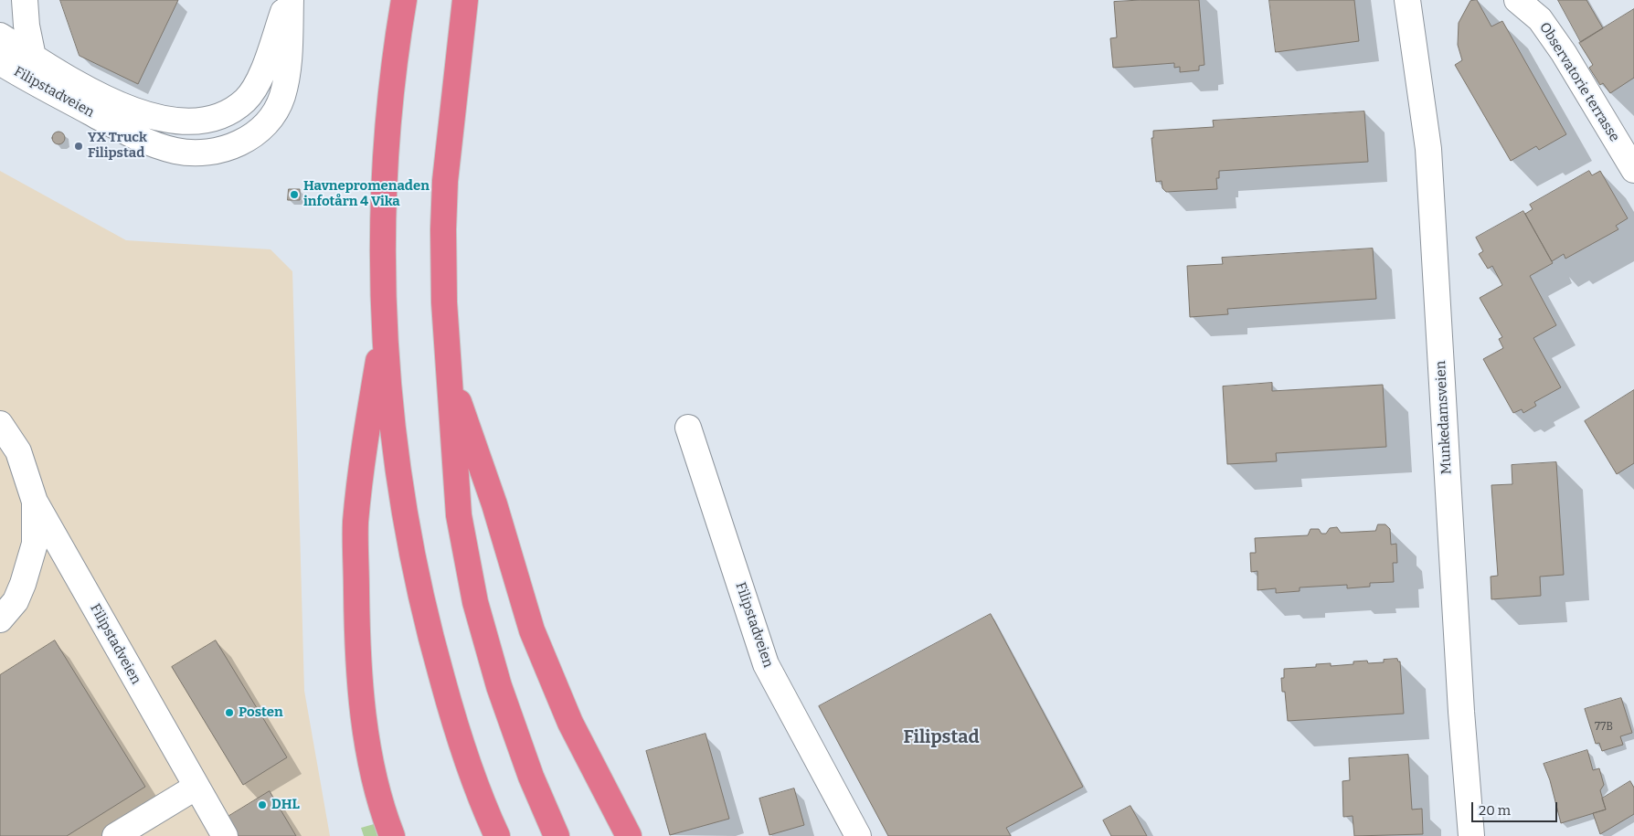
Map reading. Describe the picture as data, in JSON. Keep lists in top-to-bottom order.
{
  "streets": {
    "street": ["Observatorie terrasse", "Filipstadveien", "Munkedamsveien"]
  },
  "districts": ["Filipstad"],
  "places": [
    "YX Truck Filipstad",
    "Havnepromenaden infotårn 4 Vika",
    "Posten",
    "DHL"
  ],
  "house_numbers": ["77B"],
  "scale_bar": "20 m"
}
